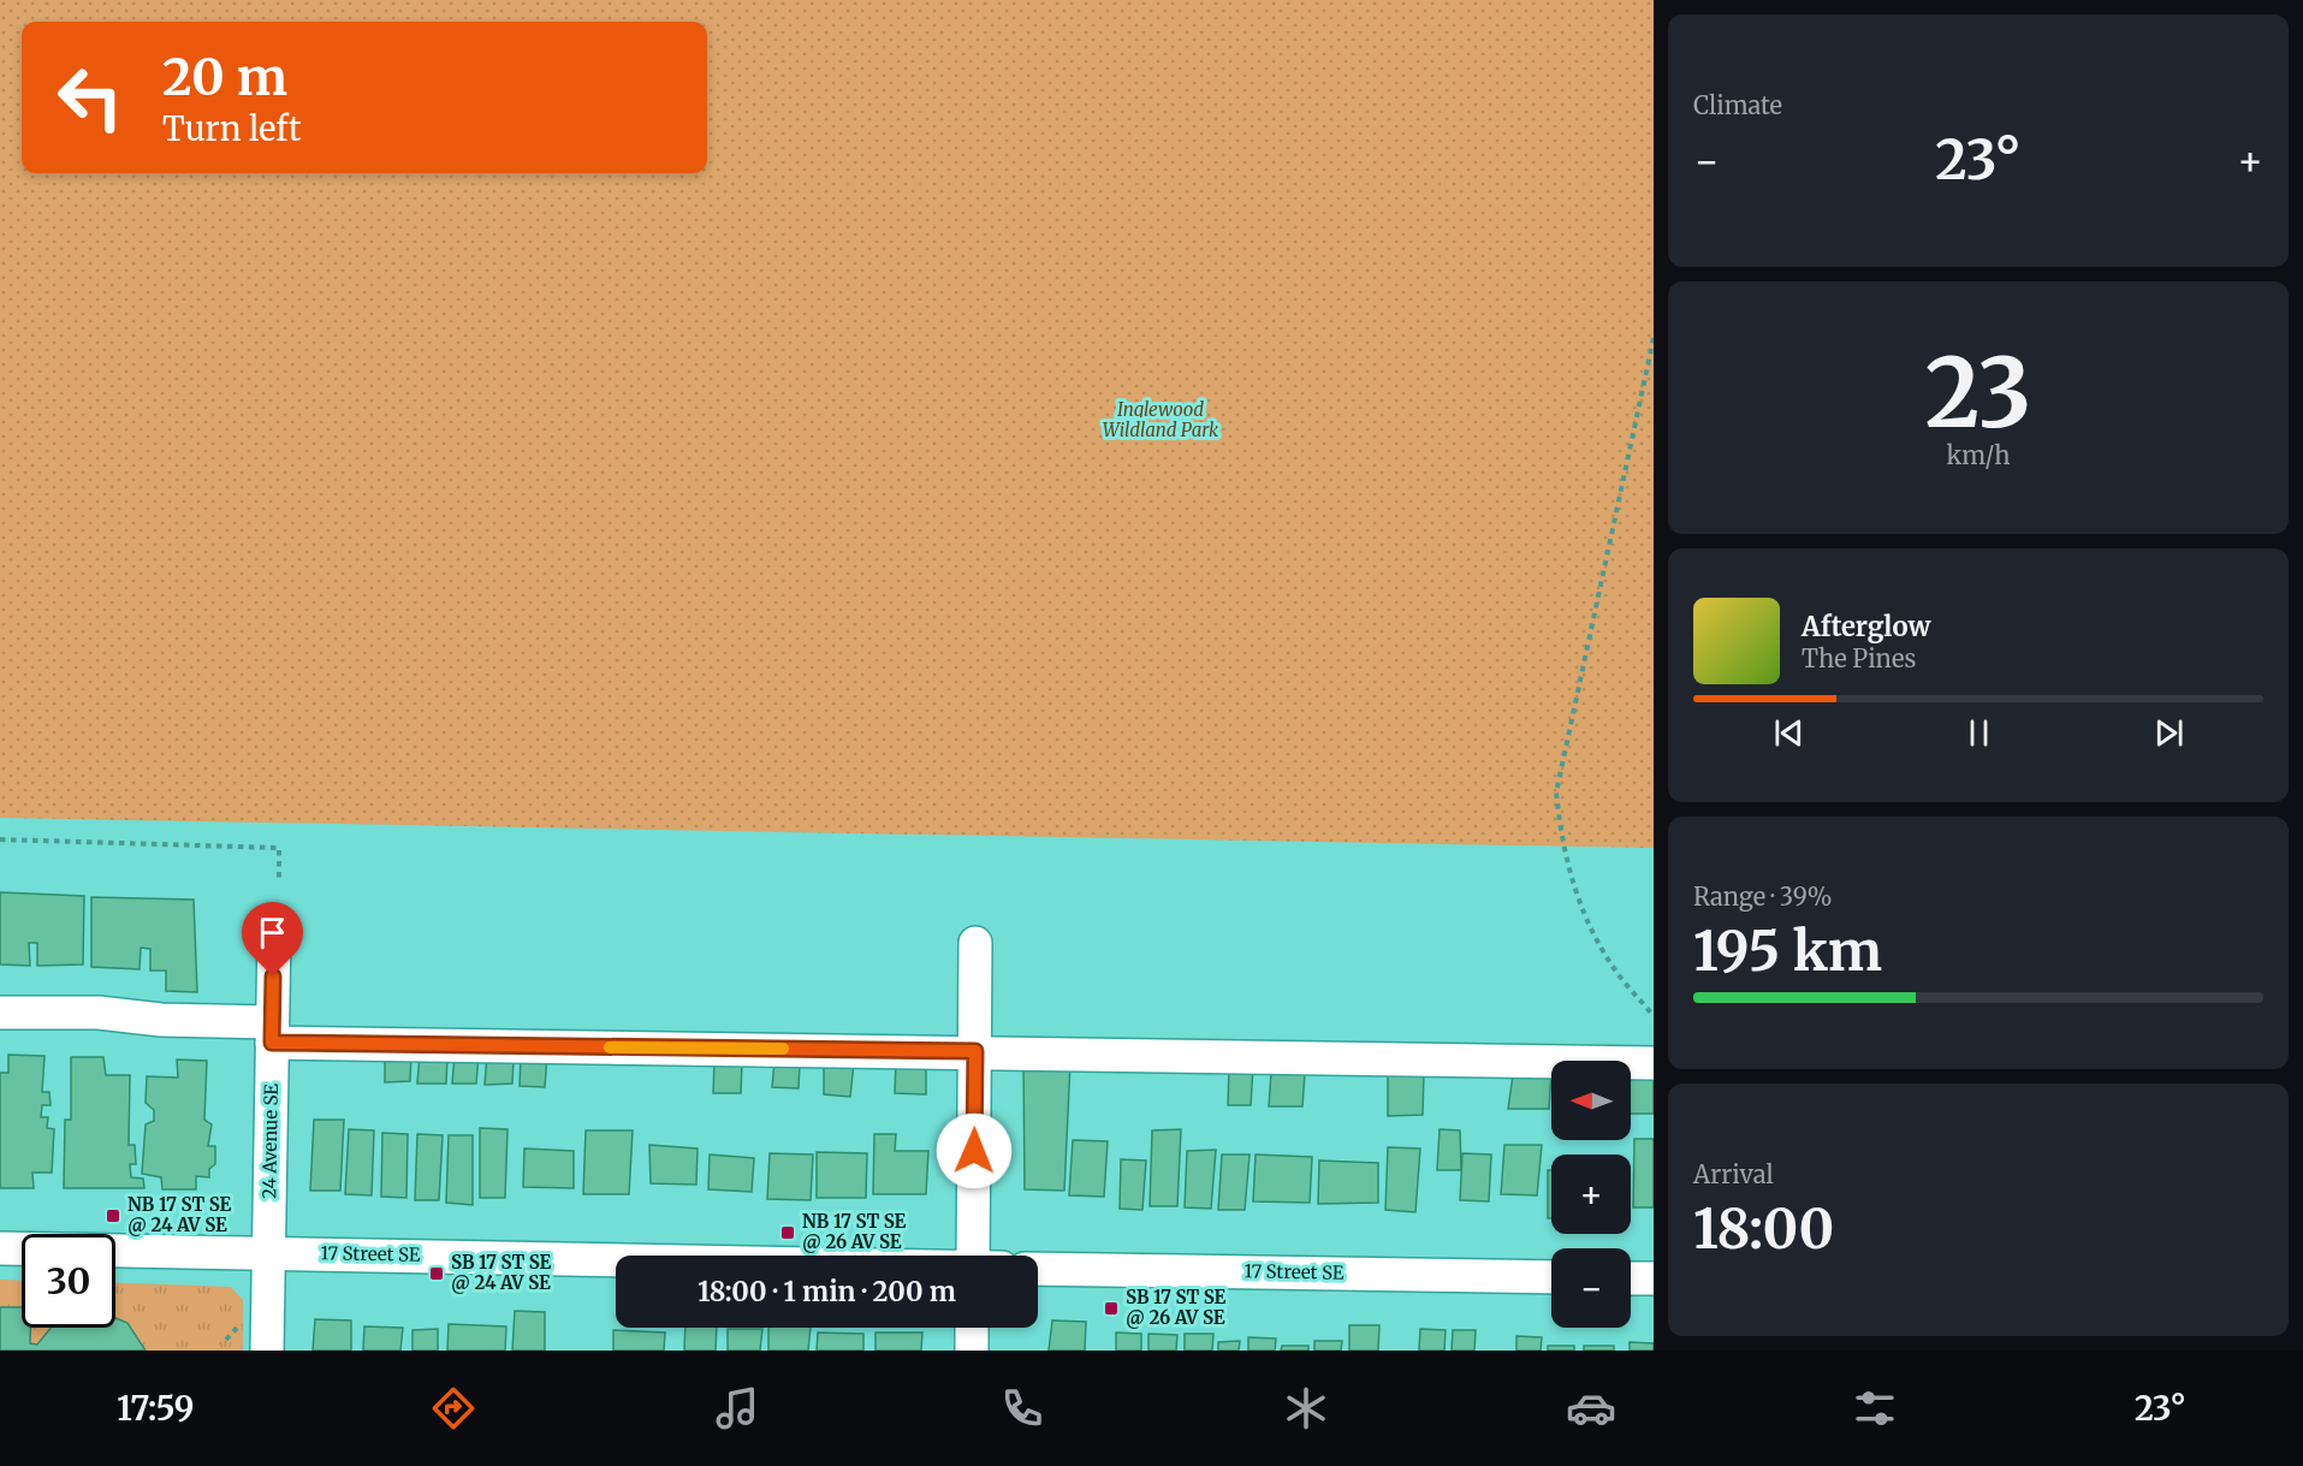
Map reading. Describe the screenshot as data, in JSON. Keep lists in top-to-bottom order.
{
  "streets": {
    "street": ["24 Avenue SE", "17 Street SE"]
  },
  "crossings": [
    ["24 Avenue SE", "17 Street SE"]
  ],
  "parks": ["Inglewood Wildland Park"],
  "places": {
    "transit": [
      "NB 17 ST SE @ 24 AV SE",
      "NB 17 ST SE @ 26 AV SE",
      "SB 17 ST SE @ 24 AV SE",
      "SB 17 ST SE @ 26 AV SE"
    ]
  },
  "north": "left",
  "page": {
    "tile": [
      "Climate",
      ["23", "km/h"],
      ["Range · 39%", "195 km"],
      ["Arrival", "18:00"]
    ],
    "turn": ["20 m", "Turn left"],
    "heat": ["−", "23°", "+"],
    "song": ["Afterglow", "The Pines"],
    "map_buttons": ["+", "−"],
    "limit": "30",
    "trip": "18:00 · 1 min · 200 m",
    "tabs": ["17:59", "23°"]
  }
}
